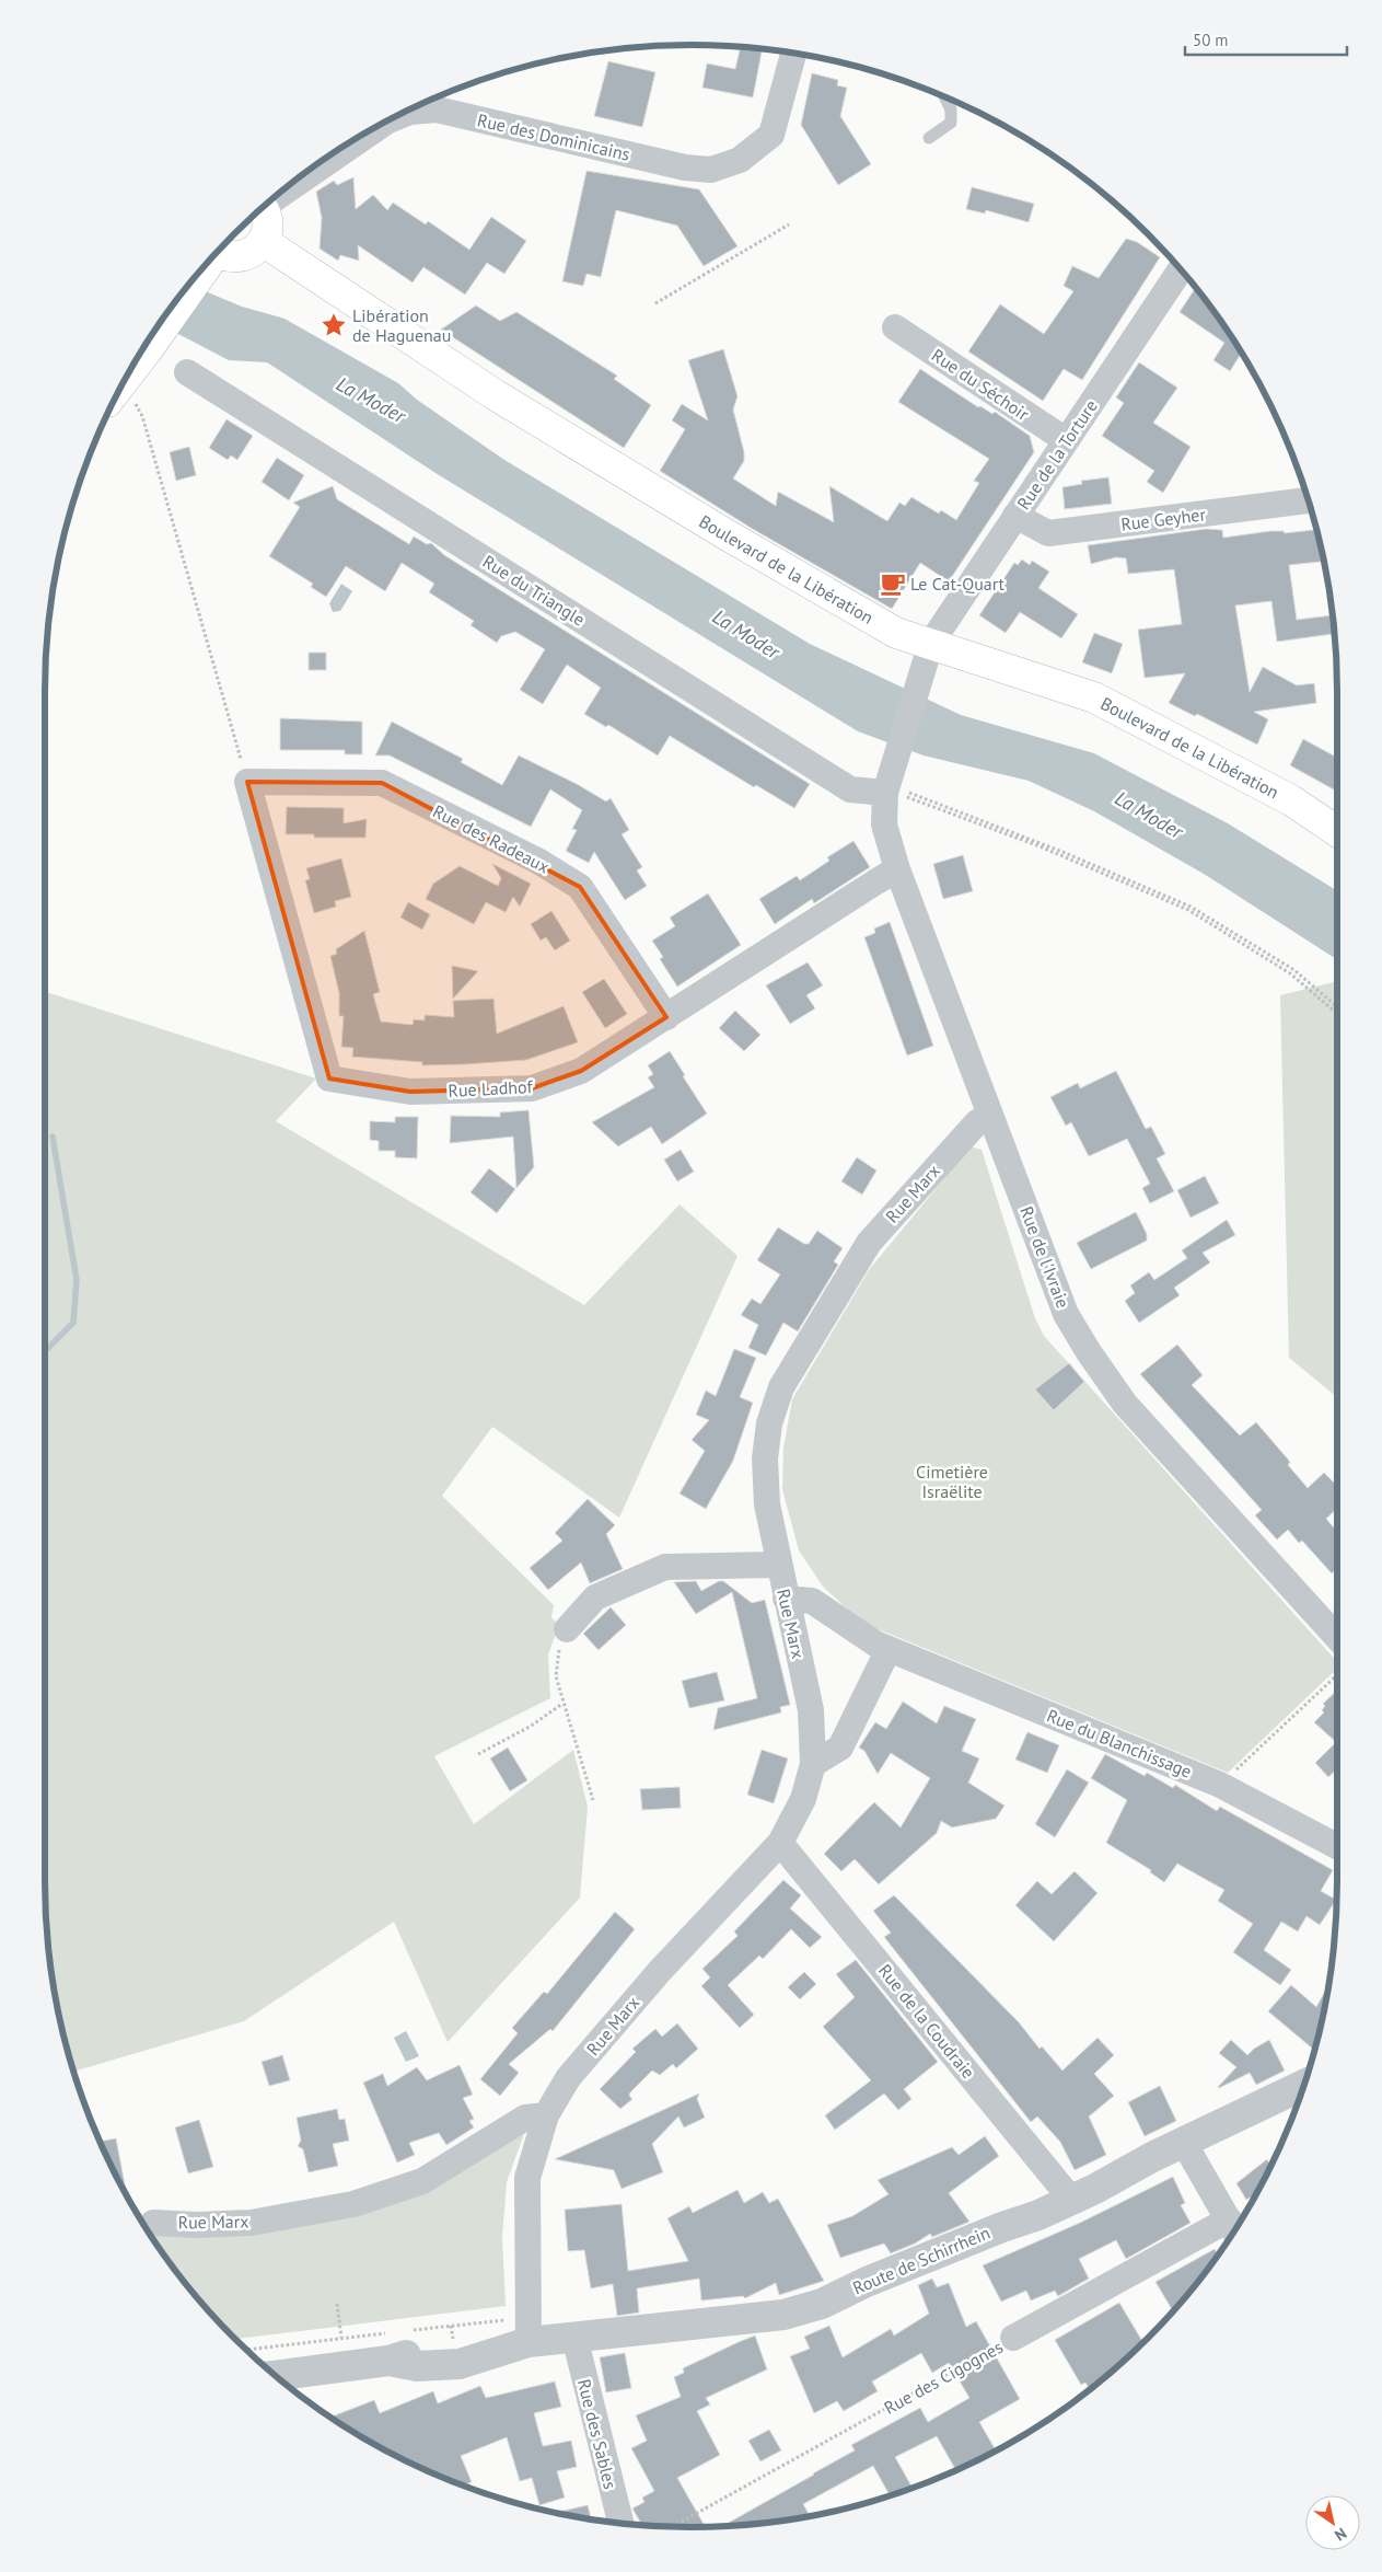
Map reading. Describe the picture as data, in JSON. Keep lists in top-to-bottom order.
{
  "streets": {
    "main road": ["Boulevard de la Libération"],
    "street": [
      "Rue des Dominicains",
      "Rue du Séchoir",
      "Rue de la Torture",
      "Rue Geyher",
      "Rue du Triangle",
      "Rue des Radeaux",
      "Rue Ladhof",
      "Rue Marx",
      "Rue de l'Ivraie",
      "Rue du Blanchissage",
      "Rue de la Coudraie",
      "Route de Schirrhein",
      "Rue des Cigognes",
      "Rue des Sables"
    ]
  },
  "crossings": [
    ["Rue du Séchoir", "Rue de la Torture"],
    ["Rue de la Torture", "Rue Geyher"],
    ["Rue de la Torture", "Boulevard de la Libération"],
    ["Rue de la Torture", "Rue de l'Ivraie"],
    ["Rue du Triangle", "Rue de l'Ivraie"],
    ["Rue des Radeaux", "Rue Ladhof"],
    ["Rue Ladhof", "Rue de l'Ivraie"],
    ["Rue Marx", "Rue de l'Ivraie"],
    ["Rue Marx", "Rue du Blanchissage"],
    ["Rue Marx", "Rue de la Coudraie"],
    ["Rue Marx", "Route de Schirrhein"],
    ["Rue de la Coudraie", "Route de Schirrhein"],
    ["Route de Schirrhein", "Rue des Sables"]
  ],
  "water": ["La Moder"],
  "parks": ["Cimetière Israëlite"],
  "places": {
    "place": ["Libération de Haguenau"],
    "cafe": ["Le Cat-Quart"]
  },
  "scale_bar": "50 m",
  "north": "bottom right"
}
